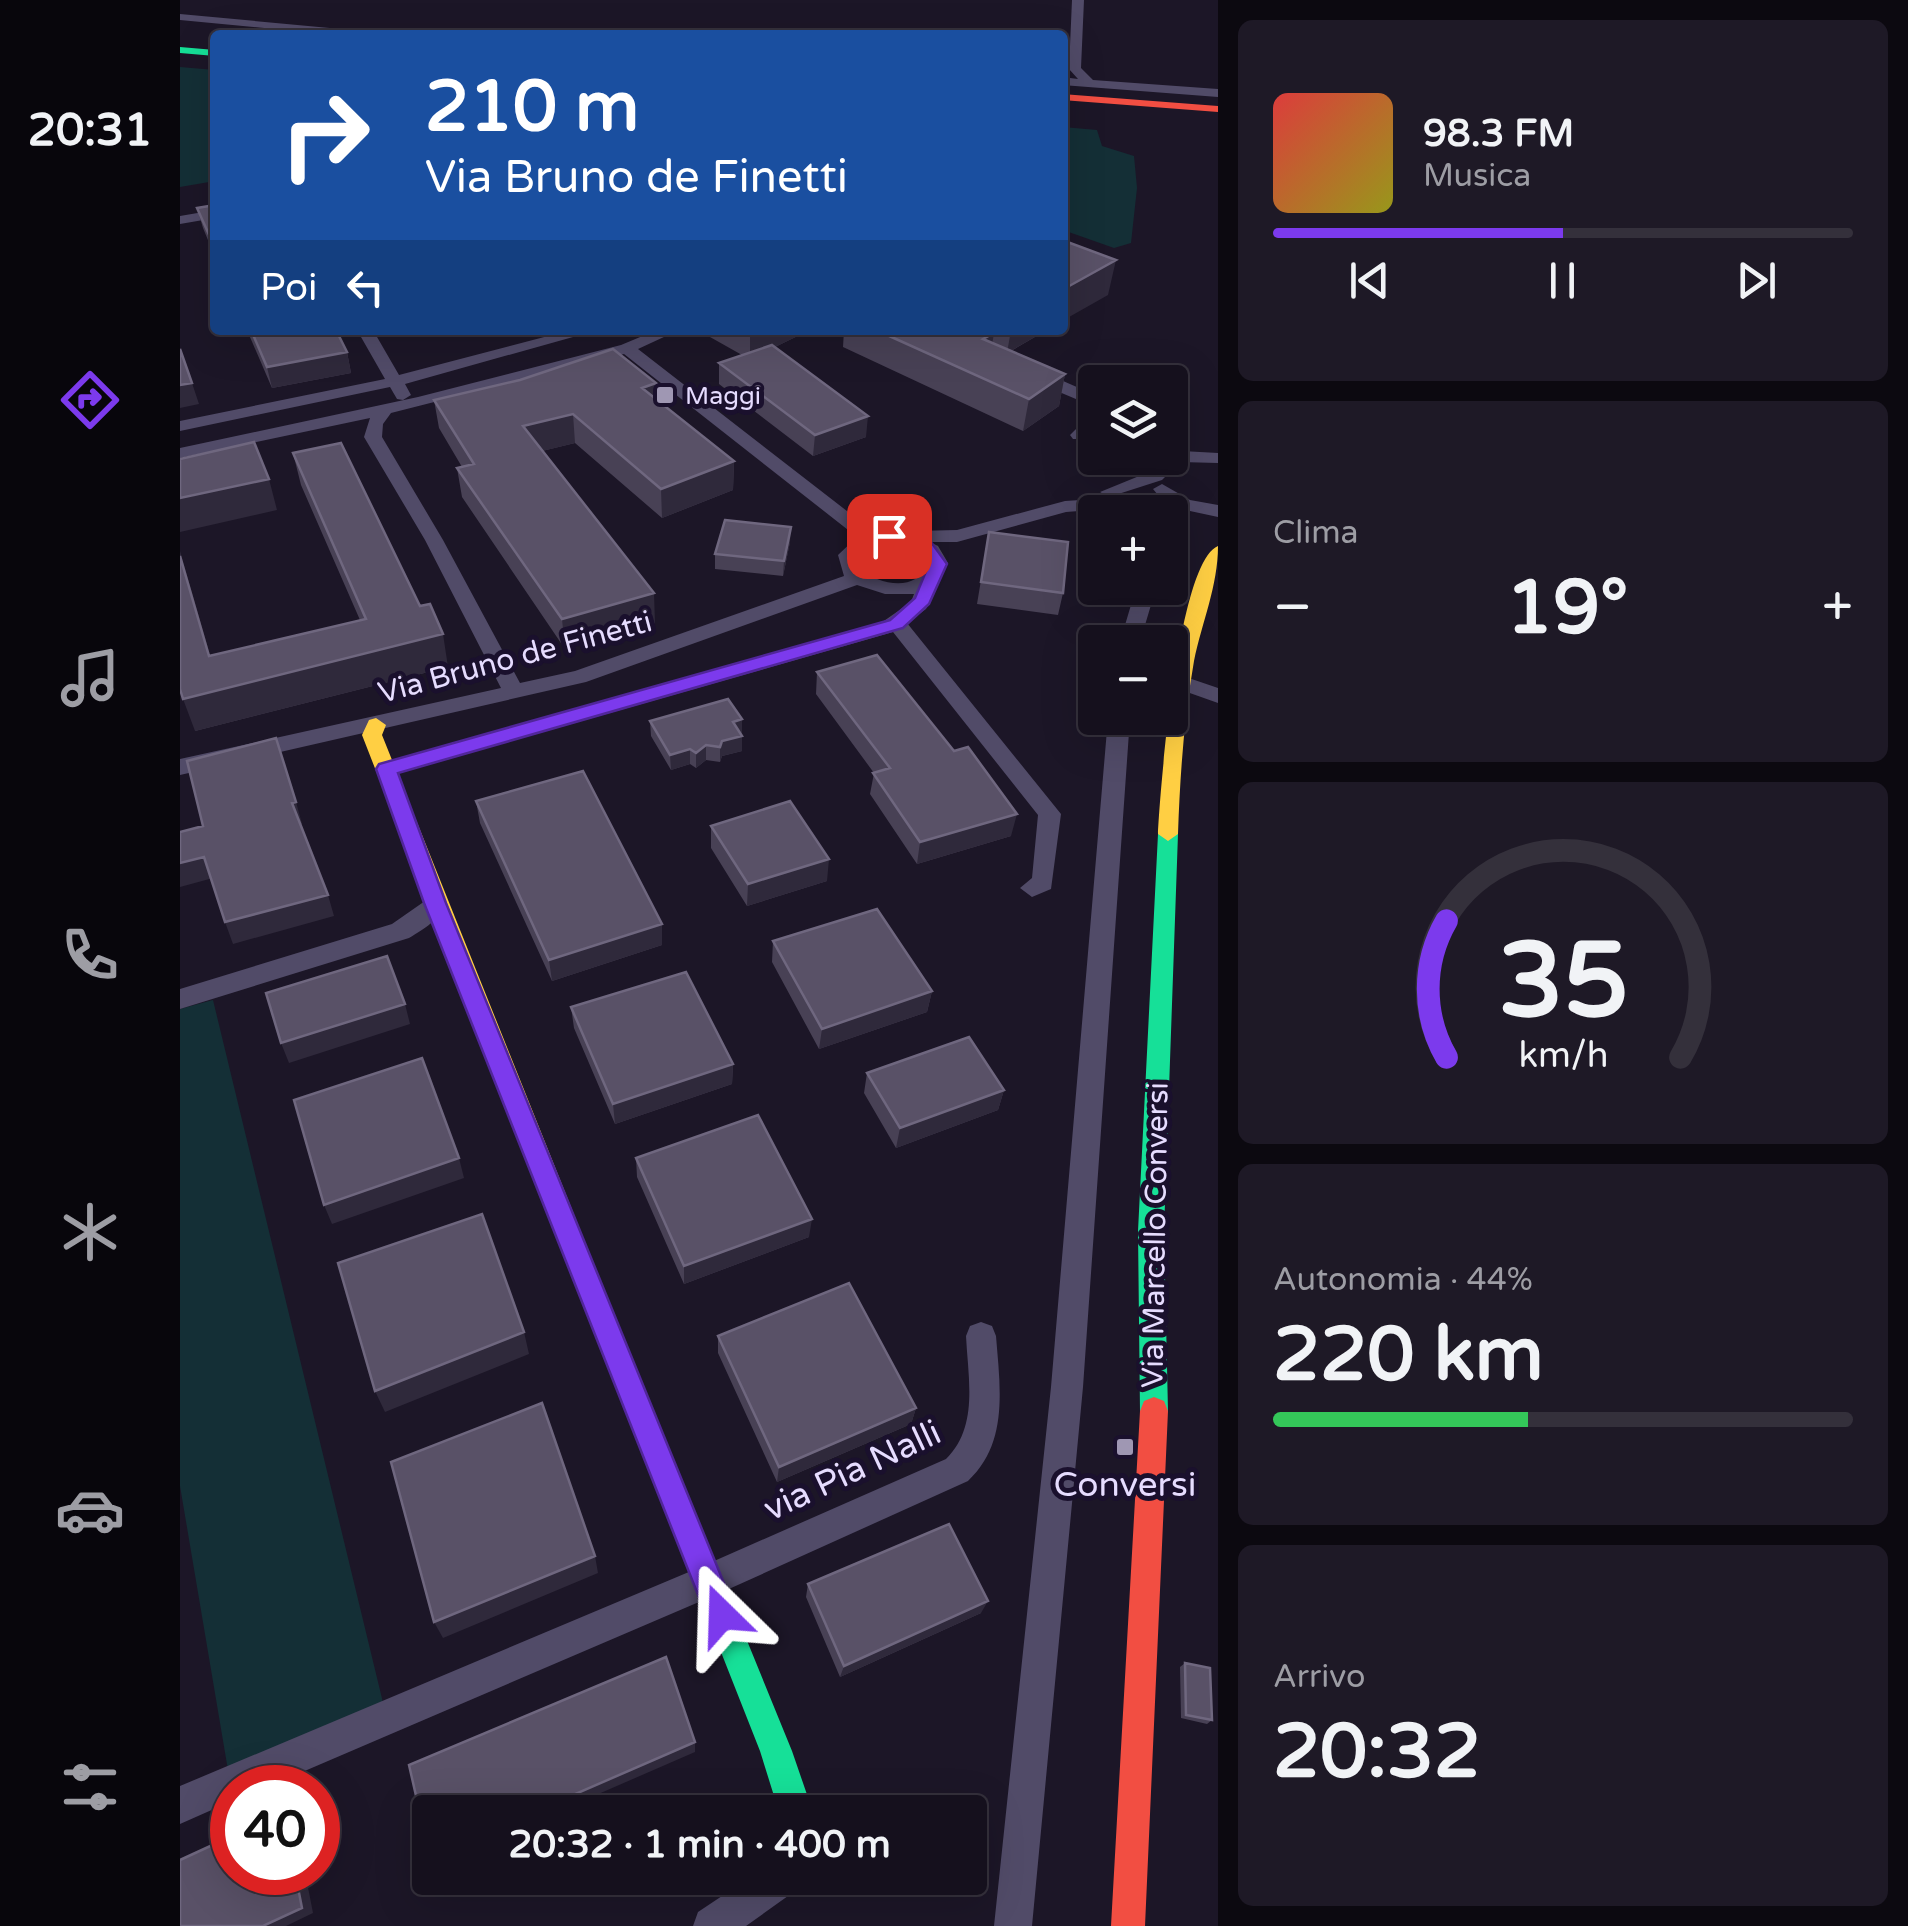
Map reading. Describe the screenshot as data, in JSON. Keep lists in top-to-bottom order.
{
  "streets": {
    "main road": ["Via Marcello Conversi"],
    "street": ["Via Bruno de Finetti", "via Pia Nalli"]
  },
  "places": {
    "transit": ["Maggi", "Conversi"]
  },
  "page": {
    "tabs": "20:31",
    "turn": ["210 m", "Via Bruno de Finetti"],
    "song": ["98.3 FM", "Musica"],
    "then": "Poi",
    "map_buttons": ["+", "−"],
    "tile": [
      "Clima",
      ["Autonomia · 44%", "220 km"],
      ["Arrivo", "20:32"]
    ],
    "heat": ["−", "19°", "+"],
    "limit": "40",
    "trip": "20:32 · 1 min · 400 m",
    "gauge": ["35", "km/h"]
  }
}
